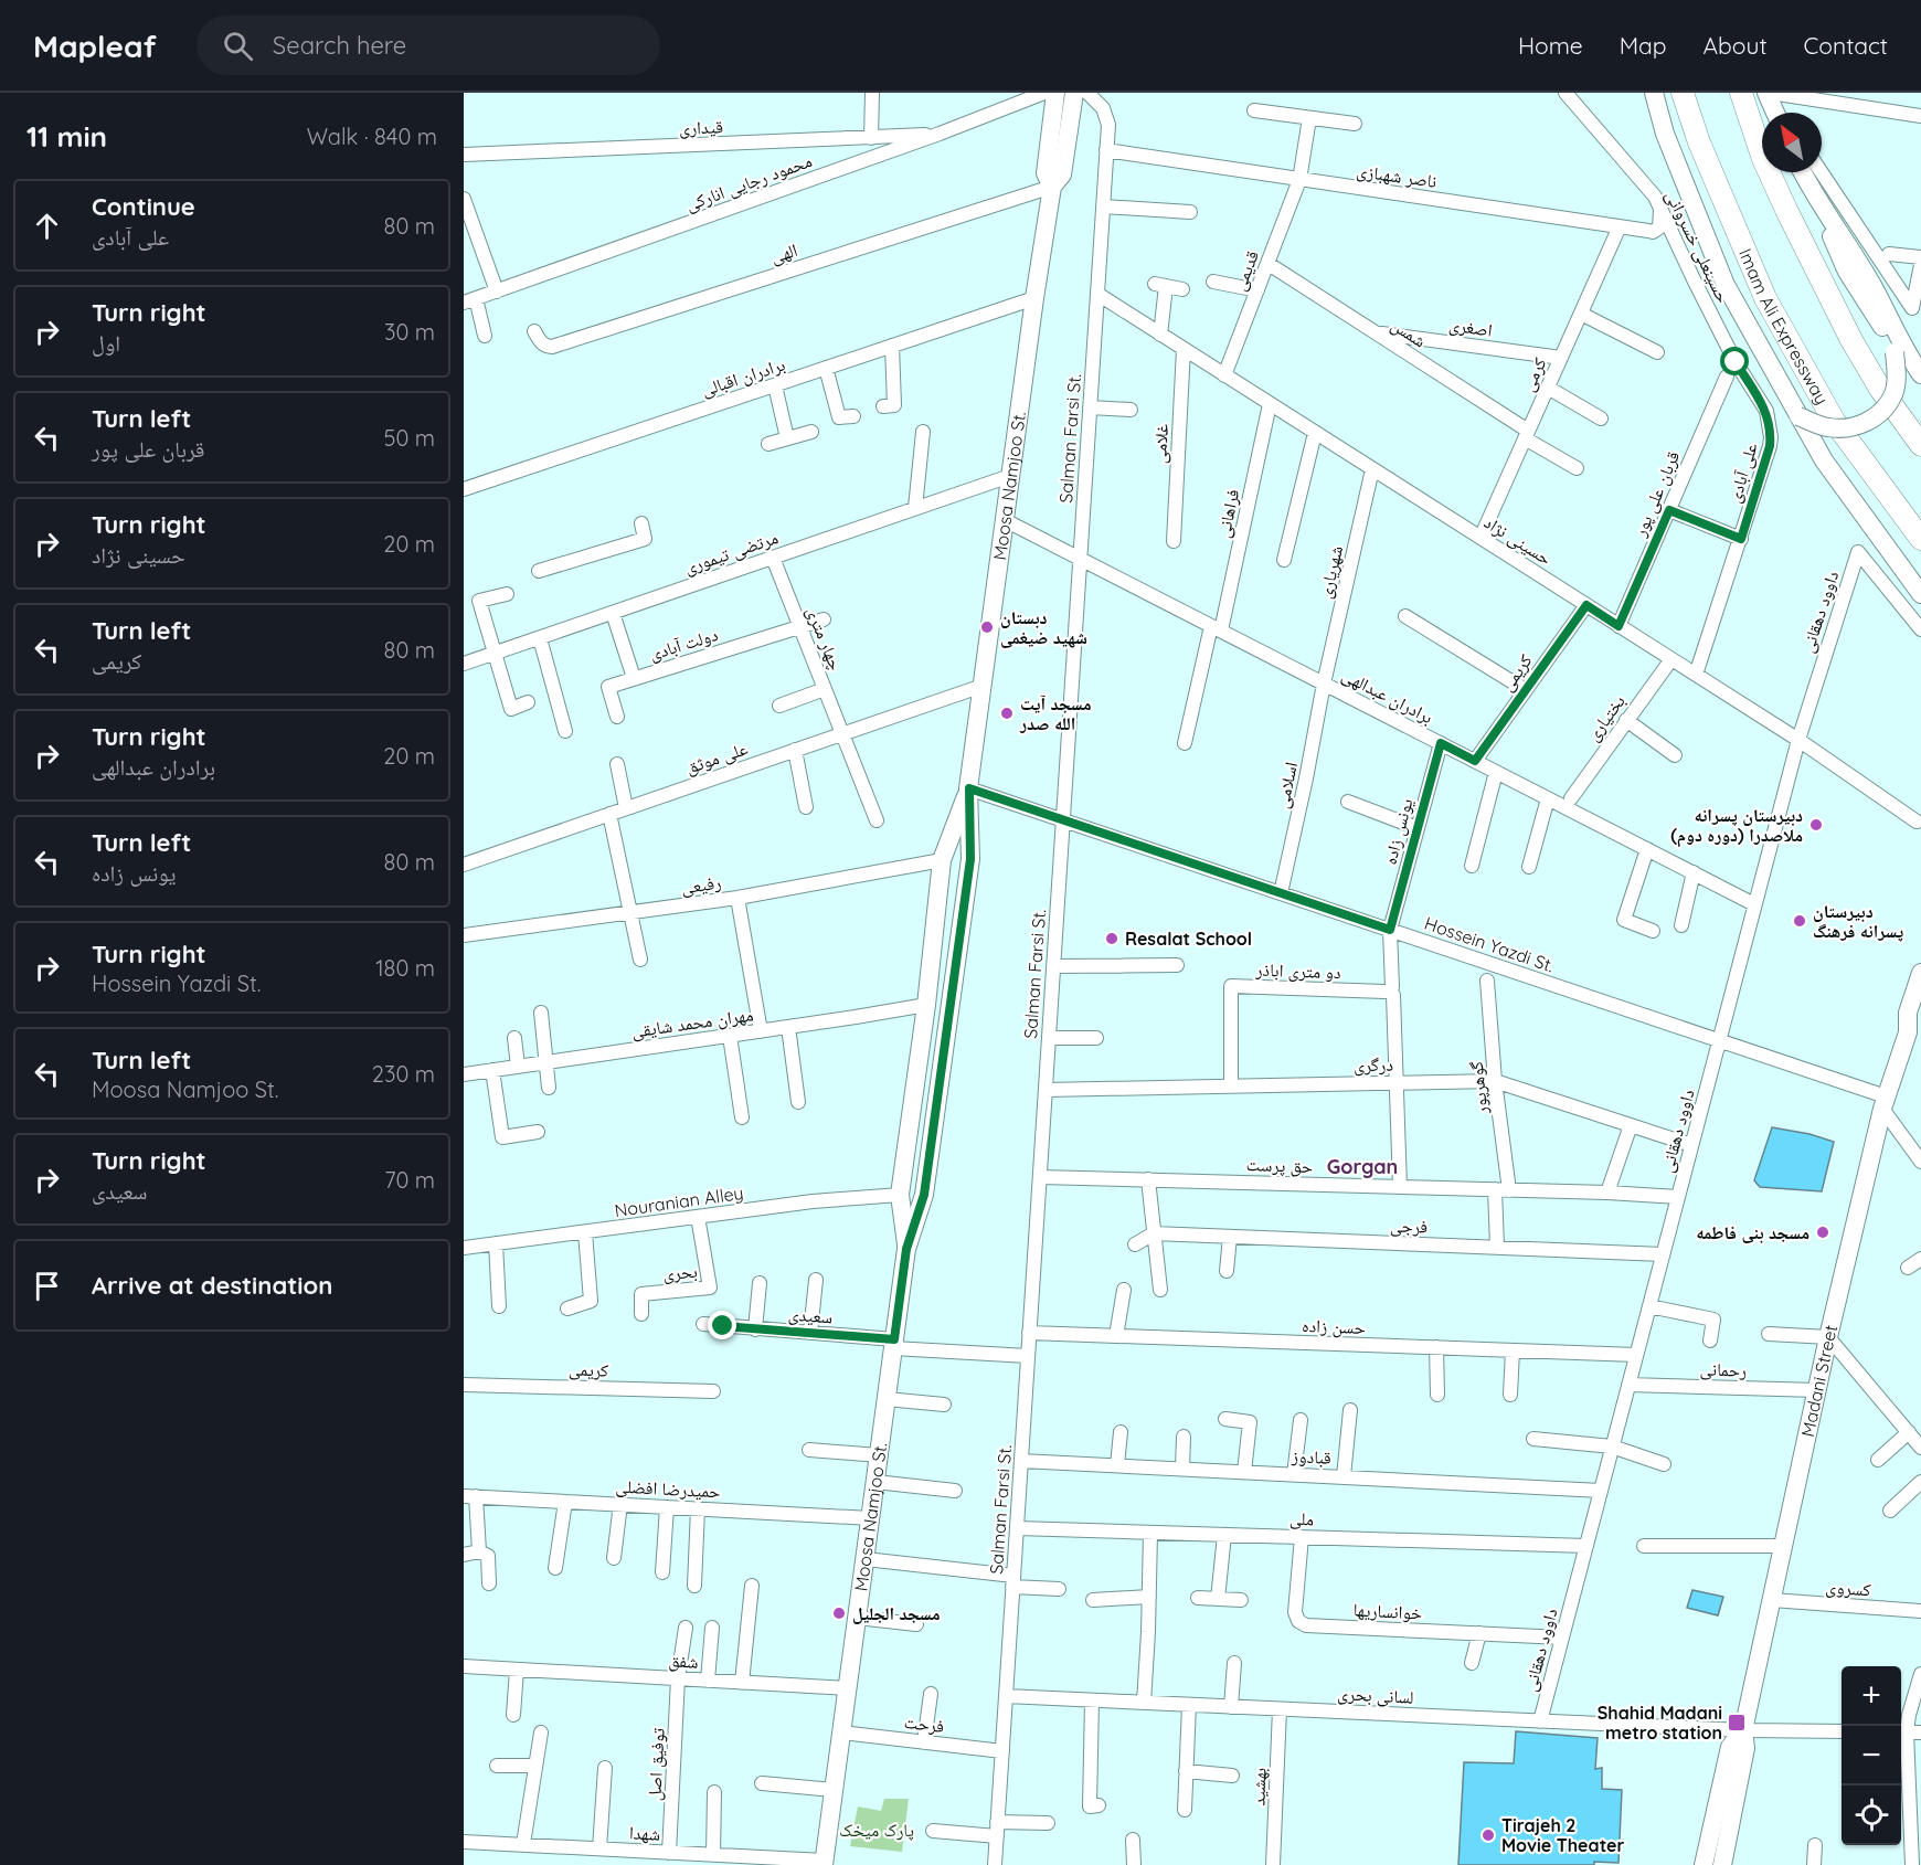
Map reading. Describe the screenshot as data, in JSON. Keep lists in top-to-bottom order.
{
  "streets": {
    "highway": ["Imam Ali Expressway"],
    "main road": ["Moosa Namjoo St.", "Madani Street"],
    "street": [
      "قیداری",
      "ناصر شهبازی",
      "محمود رجایی انارکی",
      "حسینعلی خسروانی",
      "الهی",
      "قدیمی",
      "اصغری",
      "شمس",
      "کرمی",
      "برادران اقبالی",
      "Salman Farsi St.",
      "غلامی",
      "علی آبادی",
      "قربان علی پور",
      "فراهانی",
      "حسینی نژاد",
      "مرتضی تیموری",
      "شهریاری",
      "داوود دهقانی",
      "چهار متری",
      "دولت آبادی",
      "کریمی",
      "برادران عبدالهی",
      "بختیاری",
      "علی موثق",
      "اسلامی",
      "یونس زاده",
      "رفیعی",
      "Hossein Yazdi St.",
      "دو متری اباذر",
      "مهران محمد شایقی",
      "درگری",
      "گوهرپور",
      "حق پرست",
      "Nouranian Alley",
      "فرجی",
      "بحری",
      "سعیدی",
      "حسن زاده",
      "رحمانی",
      "قبادوز",
      "حمیدرضا افضلی",
      "ملی",
      "کسروی",
      "خوانساریها",
      "شفق",
      "لسانی بحری",
      "فرحت",
      "توفیق اصل",
      "بهشید",
      "شهدا"
    ]
  },
  "crossings": [
    ["قیداری", "محمود رجایی انارکی"],
    ["ناصر شهبازی", "حسینعلی خسروانی"],
    ["ناصر شهبازی", "قدیمی"],
    ["ناصر شهبازی", "کرمی"],
    ["ناصر شهبازی", "Salman Farsi St."],
    ["حسینعلی خسروانی", "علی آبادی"],
    ["الهی", "Moosa Namjoo St."],
    ["قدیمی", "شمس"],
    ["قدیمی", "حسینی نژاد"],
    ["اصغری", "شمس"],
    ["اصغری", "کرمی"],
    ["شمس", "کرمی"],
    ["کرمی", "حسینی نژاد"],
    ["برادران اقبالی", "Moosa Namjoo St."],
    ["Salman Farsi St.", "حسینی نژاد"],
    ["Salman Farsi St.", "برادران عبدالهی"],
    ["Salman Farsi St.", "Hossein Yazdi St."],
    ["Salman Farsi St.", "درگری"],
    ["Salman Farsi St.", "حق پرست"],
    ["Salman Farsi St.", "سعیدی"],
    ["Salman Farsi St.", "حسن زاده"],
    ["Salman Farsi St.", "قبادوز"],
    ["Salman Farsi St.", "ملی"],
    ["Salman Farsi St.", "لسانی بحری"],
    ["Salman Farsi St.", "فرحت"],
    ["غلامی", "حسینی نژاد"],
    ["علی آبادی", "حسینی نژاد"],
    ["Moosa Namjoo St.", "مرتضی تیموری"],
    ["Moosa Namjoo St.", "برادران عبدالهی"],
    ["Moosa Namjoo St.", "علی موثق"],
    ["Moosa Namjoo St.", "رفیعی"],
    ["Moosa Namjoo St.", "Hossein Yazdi St."],
    ["Moosa Namjoo St.", "مهران محمد شایقی"],
    ["Moosa Namjoo St.", "Nouranian Alley"],
    ["Moosa Namjoo St.", "سعیدی"],
    ["Moosa Namjoo St.", "حمیدرضا افضلی"],
    ["Moosa Namjoo St.", "شفق"],
    ["Moosa Namjoo St.", "فرحت"],
    ["Moosa Namjoo St.", "شهدا"],
    ["قربان علی پور", "حسینی نژاد"],
    ["فراهانی", "حسینی نژاد"],
    ["فراهانی", "برادران عبدالهی"],
    ["حسینی نژاد", "شهریاری"],
    ["حسینی نژاد", "داوود دهقانی"],
    ["حسینی نژاد", "کریمی"],
    ["حسینی نژاد", "بختیاری"],
    ["مرتضی تیموری", "چهار متری"],
    ["شهریاری", "برادران عبدالهی"],
    ["شهریاری", "اسلامی"],
    ["داوود دهقانی", "برادران عبدالهی"],
    ["داوود دهقانی", "Hossein Yazdi St."],
    ["داوود دهقانی", "درگری"],
    ["داوود دهقانی", "حق پرست"],
    ["داوود دهقانی", "فرجی"],
    ["داوود دهقانی", "حسن زاده"],
    ["داوود دهقانی", "رحمانی"],
    ["داوود دهقانی", "قبادوز"],
    ["داوود دهقانی", "ملی"],
    ["داوود دهقانی", "خوانساریها"],
    ["داوود دهقانی", "لسانی بحری"],
    ["چهار متری", "دولت آبادی"],
    ["چهار متری", "علی موثق"],
    ["کریمی", "برادران عبدالهی"],
    ["برادران عبدالهی", "اسلامی"],
    ["برادران عبدالهی", "یونس زاده"],
    ["اسلامی", "Hossein Yazdi St."],
    ["یونس زاده", "Hossein Yazdi St."],
    ["یونس زاده", "دو متری اباذر"],
    ["یونس زاده", "درگری"],
    ["یونس زاده", "حق پرست"],
    ["Hossein Yazdi St.", "Madani Street"],
    ["دو متری اباذر", "درگری"],
    ["درگری", "گوهرپور"],
    ["گوهرپور", "حق پرست"],
    ["گوهرپور", "فرجی"],
    ["Nouranian Alley", "بحری"],
    ["رحمانی", "Madani Street"],
    ["Madani Street", "کسروی"],
    ["Madani Street", "لسانی بحری"],
    ["ملی", "خوانساریها"],
    ["شفق", "توفیق اصل"],
    ["لسانی بحری", "بهشید"],
    ["توفیق اصل", "شهدا"]
  ],
  "districts": ["Gorgan"],
  "parks": ["پارک میخک"],
  "places": {
    "other": [
      "دبستان شهید ضیغمی",
      "مسجد آیت الله صدر",
      "دبيرستان پسرانه ملاصدرا (دوره دوم)",
      "دبیرستان پسرانه فرهنگ",
      "Resalat School",
      "مسجد بنی فاطمه",
      "مسجد الجلیل",
      "Tirajeh 2 Movie Theater"
    ],
    "transit": ["Shahid Madani metro station"]
  },
  "north": "top left",
  "page": {
    "header": "Mapleaf",
    "search": "Search here",
    "nav": [
      "Home",
      "Map",
      "About",
      "Contact"
    ],
    "heading": ["11 min", "Walk · 840 m"],
    "list": [
      ["Continue", "علی آبادی", "80 m"],
      ["Turn right", "اول", "30 m"],
      ["Turn left", "قربان علی پور", "50 m"],
      ["Turn right", "حسینی نژاد", "20 m"],
      ["Turn left", "کریمی", "80 m"],
      ["Turn right", "برادران عبدالهی", "20 m"],
      ["Turn left", "یونس زاده", "80 m"],
      ["Turn right", "Hossein Yazdi St.", "180 m"],
      ["Turn left", "Moosa Namjoo St.", "230 m"],
      ["Turn right", "سعیدی", "70 m"],
      "Arrive at destination"
    ],
    "map_buttons": ["+", "−"]
  }
}
